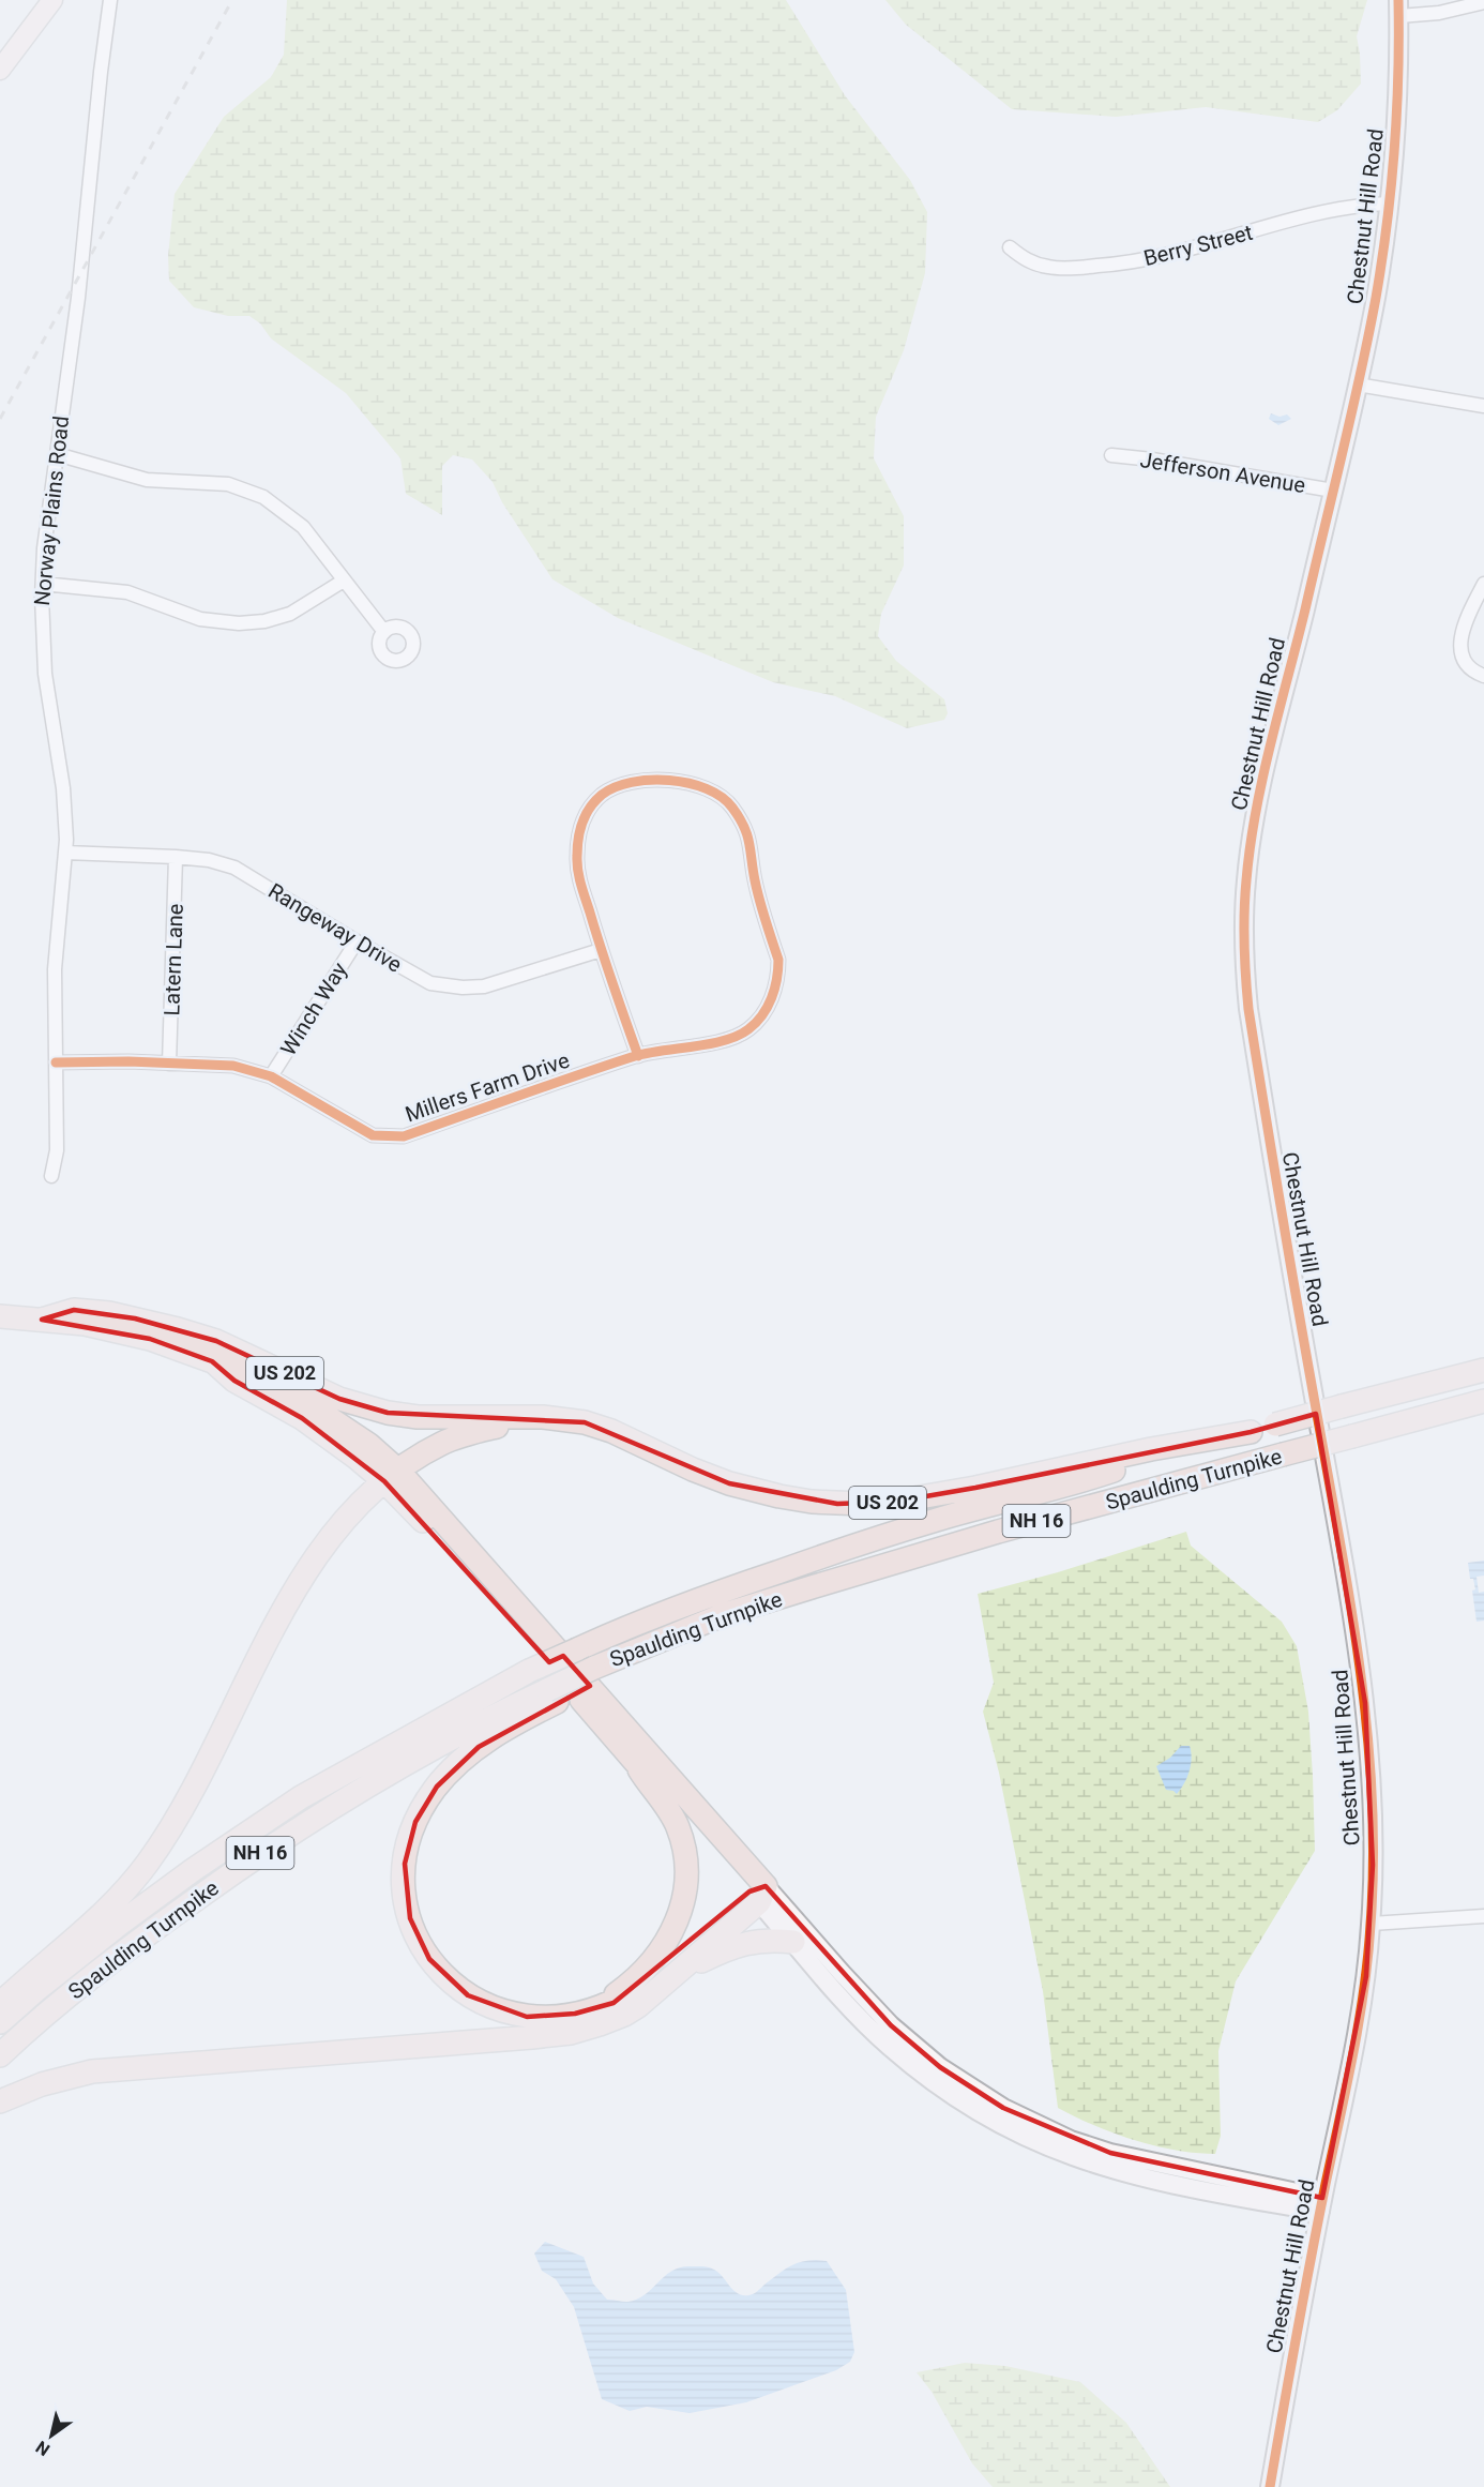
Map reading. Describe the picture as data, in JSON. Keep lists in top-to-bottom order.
{
  "streets": {
    "highway": ["US 202", "Spaulding Turnpike", "NH 16"],
    "street": [
      "Chestnut Hill Road",
      "Berry Street",
      "Jefferson Avenue",
      "Norway Plains Road",
      "Rangeway Drive",
      "Latern Lane",
      "Winch Way",
      "Millers Farm Drive"
    ]
  },
  "crossings": [
    ["Chestnut Hill Road", "Berry Street"],
    ["Chestnut Hill Road", "Jefferson Avenue"],
    ["Norway Plains Road", "Rangeway Drive"],
    ["Norway Plains Road", "Millers Farm Drive"],
    ["Rangeway Drive", "Latern Lane"],
    ["Rangeway Drive", "Winch Way"],
    ["Rangeway Drive", "Millers Farm Drive"],
    ["Latern Lane", "Millers Farm Drive"],
    ["Winch Way", "Millers Farm Drive"],
    ["US 202", "Spaulding Turnpike"]
  ],
  "north": "bottom left"
}
